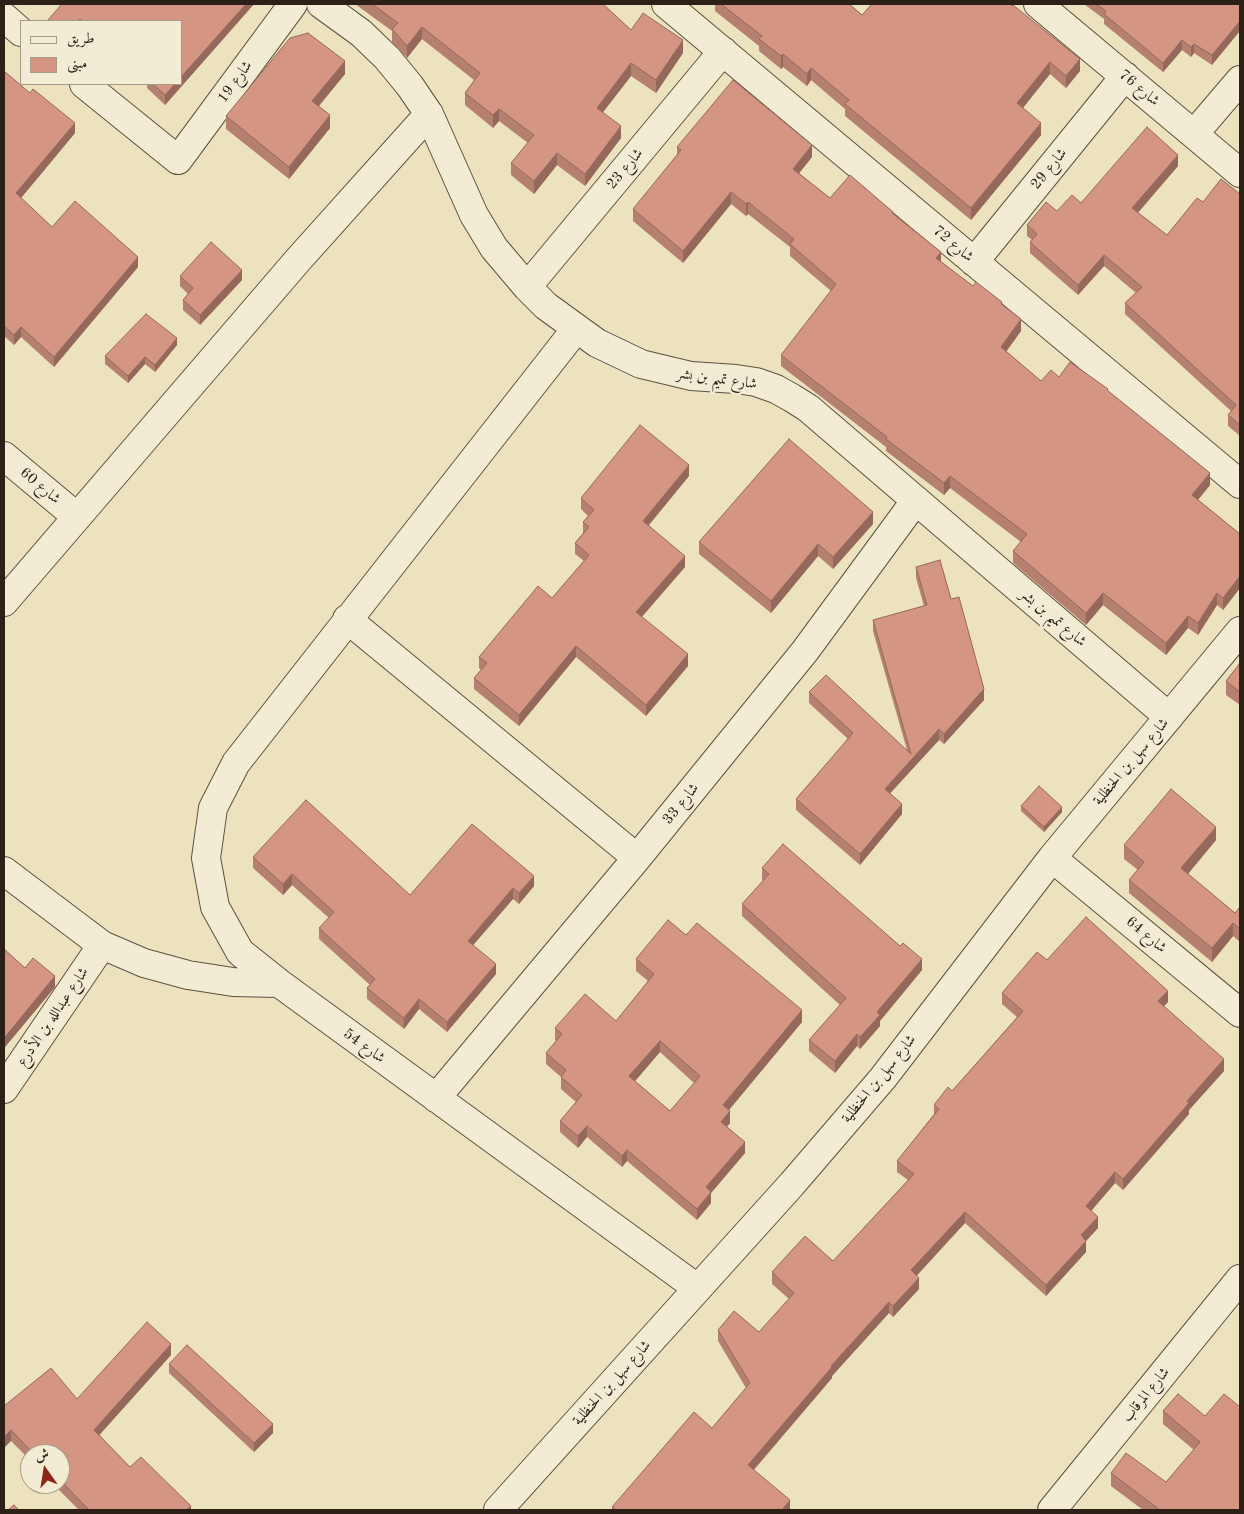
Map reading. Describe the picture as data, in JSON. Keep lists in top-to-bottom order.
{
  "streets": {
    "street": [
      "شارع 19",
      "شارع 76",
      "شارع 23",
      "شارع 29",
      "شارع 72",
      "شارع تميم بن بشر",
      "شارع 60",
      "شارع سهل بن الحنظلية",
      "شارع 33",
      "شارع 64",
      "شارع عبدالله بن الأدرع",
      "شارع 54",
      "شارع المرقاب"
    ]
  },
  "crossings": [
    ["شارع 76", "شارع 29"],
    ["شارع 23", "شارع 72"],
    ["شارع 23", "شارع تميم بن بشر"],
    ["شارع 29", "شارع 72"],
    ["شارع تميم بن بشر", "شارع سهل بن الحنظلية"],
    ["شارع تميم بن بشر", "شارع 33"],
    ["شارع تميم بن بشر", "شارع 54"],
    ["شارع سهل بن الحنظلية", "شارع 64"],
    ["شارع سهل بن الحنظلية", "شارع 54"],
    ["شارع 33", "شارع 54"]
  ],
  "legend": ["طريق", "مبنى"],
  "north": "top"
}
